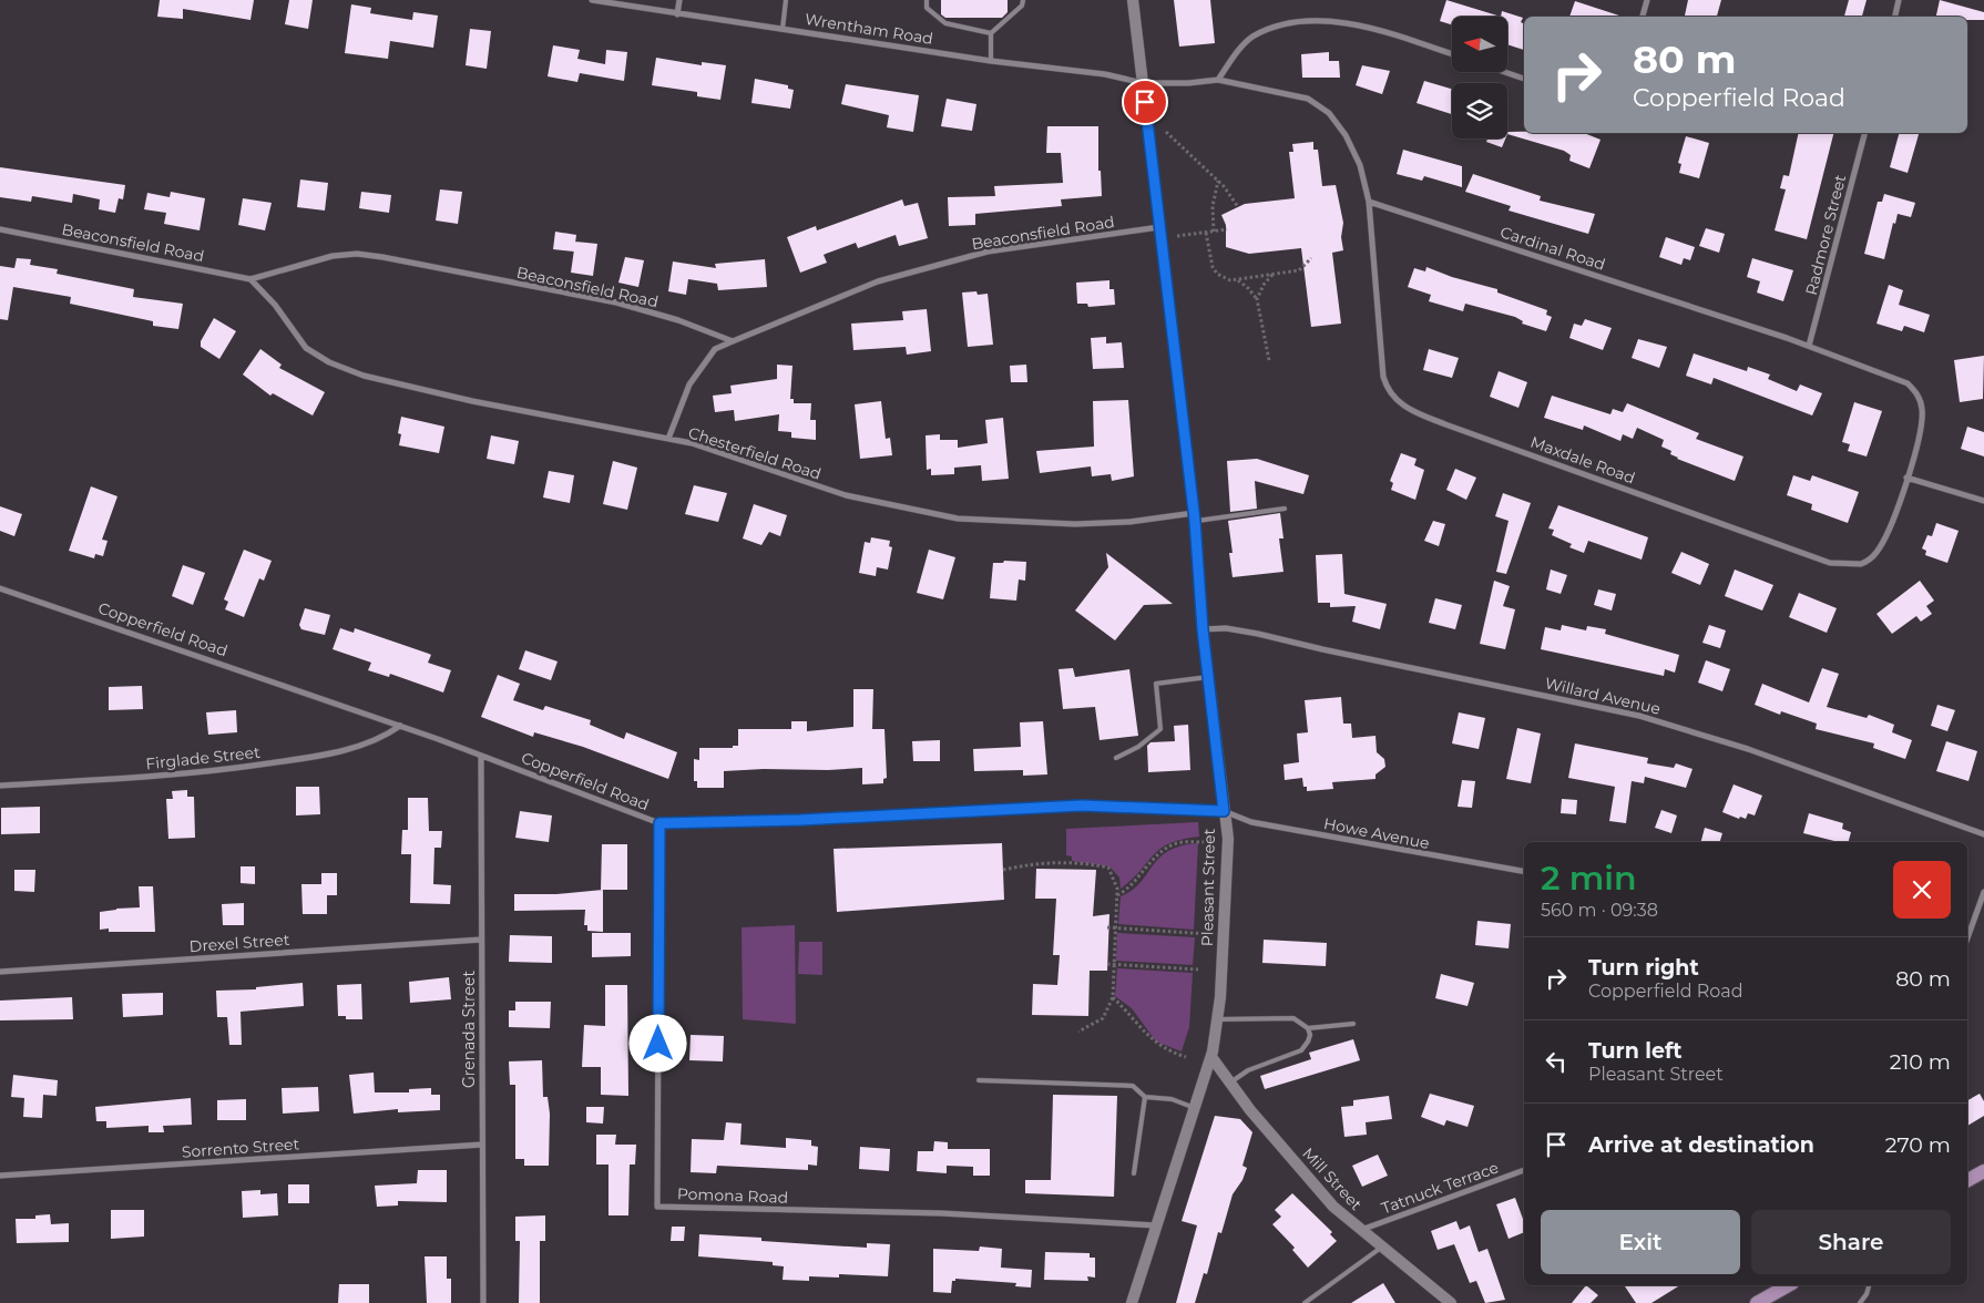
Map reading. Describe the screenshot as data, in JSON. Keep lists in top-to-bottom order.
{
  "streets": {
    "main road": ["Pleasant Street", "Mill Street"],
    "street": [
      "Wrentham Road",
      "Beaconsfield Road",
      "Radmore Street",
      "Cardinal Road",
      "Chesterfield Road",
      "Maxdale Road",
      "Copperfield Road",
      "Willard Avenue",
      "Firglade Street",
      "Howe Avenue",
      "Drexel Street",
      "Grenada Street",
      "Sorrento Street",
      "Tatnuck Terrace",
      "Pomona Road"
    ]
  },
  "crossings": [
    ["Wrentham Road", "Pleasant Street"],
    ["Beaconsfield Road", "Chesterfield Road"],
    ["Beaconsfield Road", "Pleasant Street"],
    ["Radmore Street", "Cardinal Road"],
    ["Cardinal Road", "Maxdale Road"],
    ["Chesterfield Road", "Pleasant Street"],
    ["Copperfield Road", "Firglade Street"],
    ["Copperfield Road", "Howe Avenue"],
    ["Copperfield Road", "Pleasant Street"],
    ["Copperfield Road", "Grenada Street"],
    ["Copperfield Road", "Pomona Road"],
    ["Willard Avenue", "Pleasant Street"],
    ["Howe Avenue", "Pleasant Street"],
    ["Pleasant Street", "Mill Street"],
    ["Pleasant Street", "Pomona Road"],
    ["Drexel Street", "Grenada Street"],
    ["Grenada Street", "Sorrento Street"],
    ["Mill Street", "Tatnuck Terrace"]
  ],
  "north": "left",
  "page": {
    "turn": ["80 m", "Copperfield Road"],
    "heading": ["2 min", "560 m · 09:38"],
    "list": [
      {
        "name": "Turn right",
        "note": "Copperfield Road",
        "value": "80 m"
      },
      {
        "name": "Turn left",
        "note": "Pleasant Street",
        "value": "210 m"
      },
      {
        "name": "Arrive at destination",
        "value": "270 m"
      }
    ],
    "buttons": ["Exit", "Share"]
  }
}
